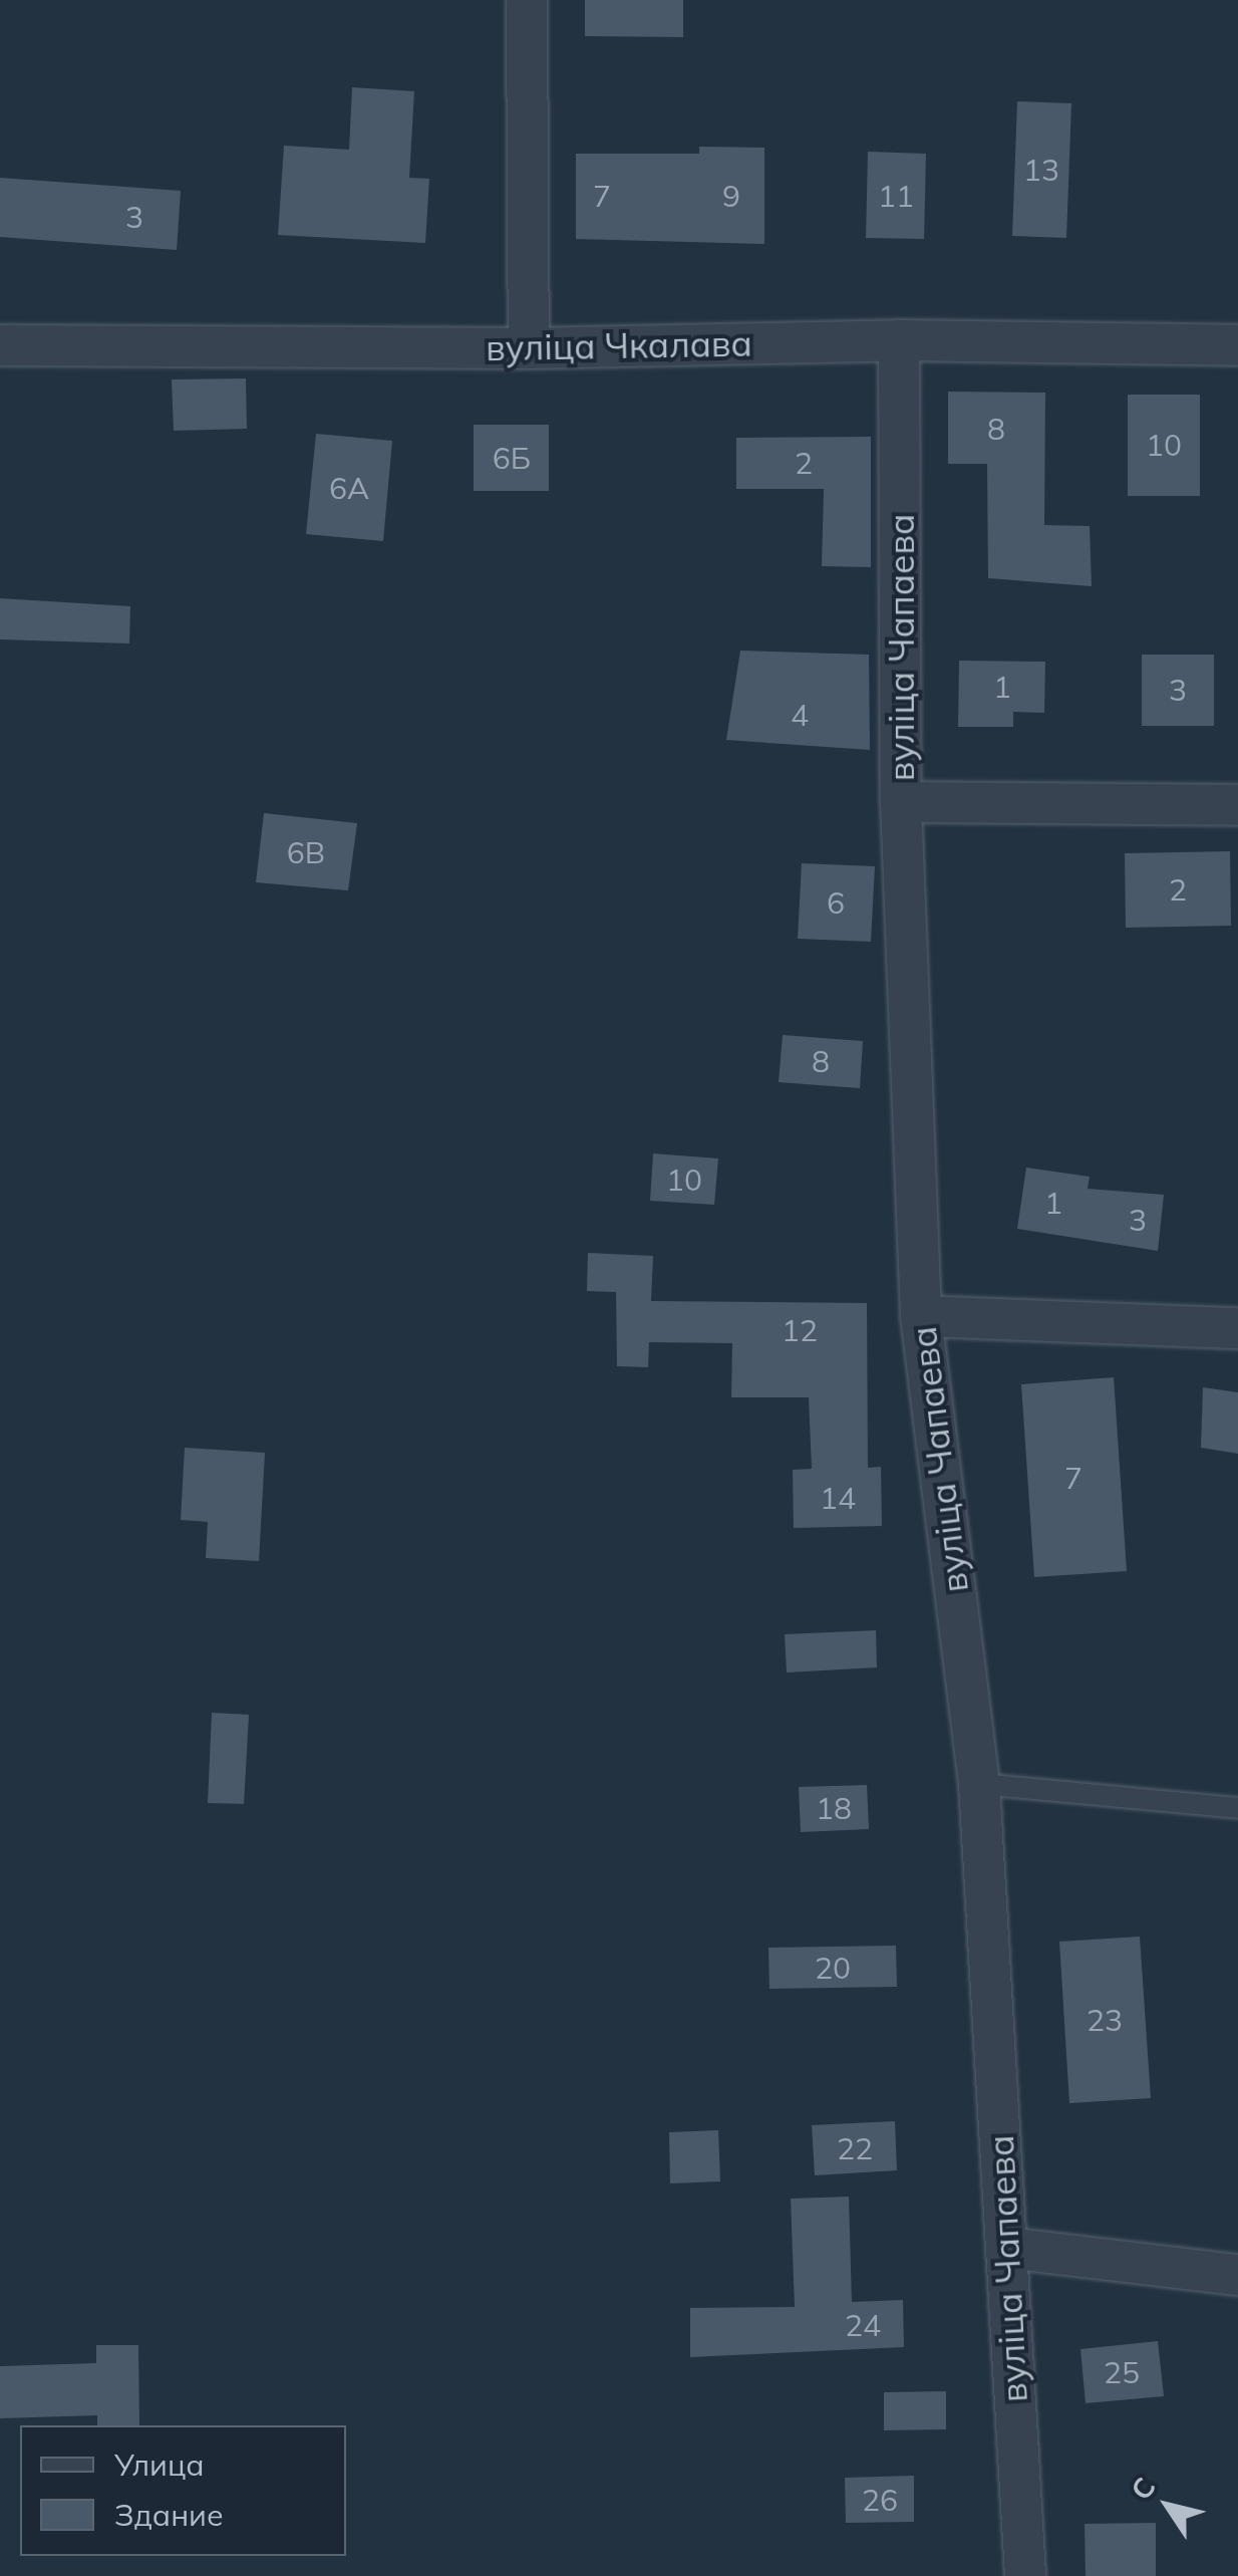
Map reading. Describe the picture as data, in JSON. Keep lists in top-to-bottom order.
{
  "streets": {
    "street": ["вуліца Чкалава", "вуліца Чапаева"]
  },
  "crossings": [
    ["вуліца Чкалава", "вуліца Чапаева"]
  ],
  "house_numbers": [
    "13",
    "7",
    "9",
    "11",
    "3",
    "8",
    "10",
    "6Б",
    "2",
    "6А",
    "1",
    "3",
    "4",
    "6В",
    "2",
    "6",
    "8",
    "10",
    "1",
    "3",
    "12",
    "7",
    "14",
    "18",
    "20",
    "23",
    "22",
    "24",
    "25",
    "26"
  ],
  "legend": ["Улица", "Здание"],
  "north": "top left"
}
